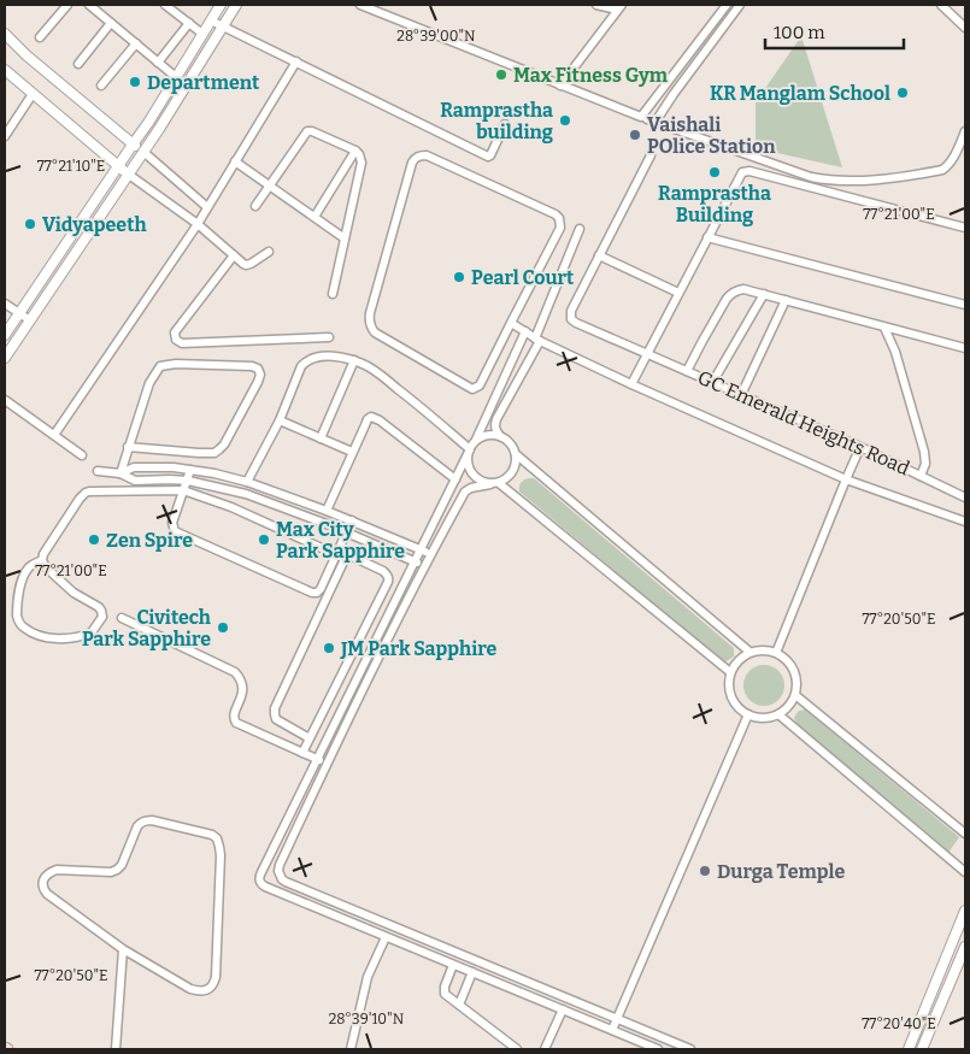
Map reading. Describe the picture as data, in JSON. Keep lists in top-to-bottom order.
{
  "streets": {
    "street": ["GC Emerald Heights Road"]
  },
  "places": [
    "Max Fitness Gym",
    "Department",
    "KR Manglam School",
    "Ramprastha building",
    "Vaishali POlice Station",
    "Ramprastha Building",
    "Vidyapeeth",
    "Pearl Court",
    "Zen Spire",
    "Max City Park Sapphire",
    "Civitech Park Sapphire",
    "JM Park Sapphire",
    "Durga Temple"
  ],
  "scale_bar": "100 m",
  "coordinates": [
    "28°39'00\"N",
    "77°21'10\"E",
    "77°21'00\"E",
    "77°20'50\"E",
    "28°39'10\"N",
    "77°20'40\"E"
  ]
}
